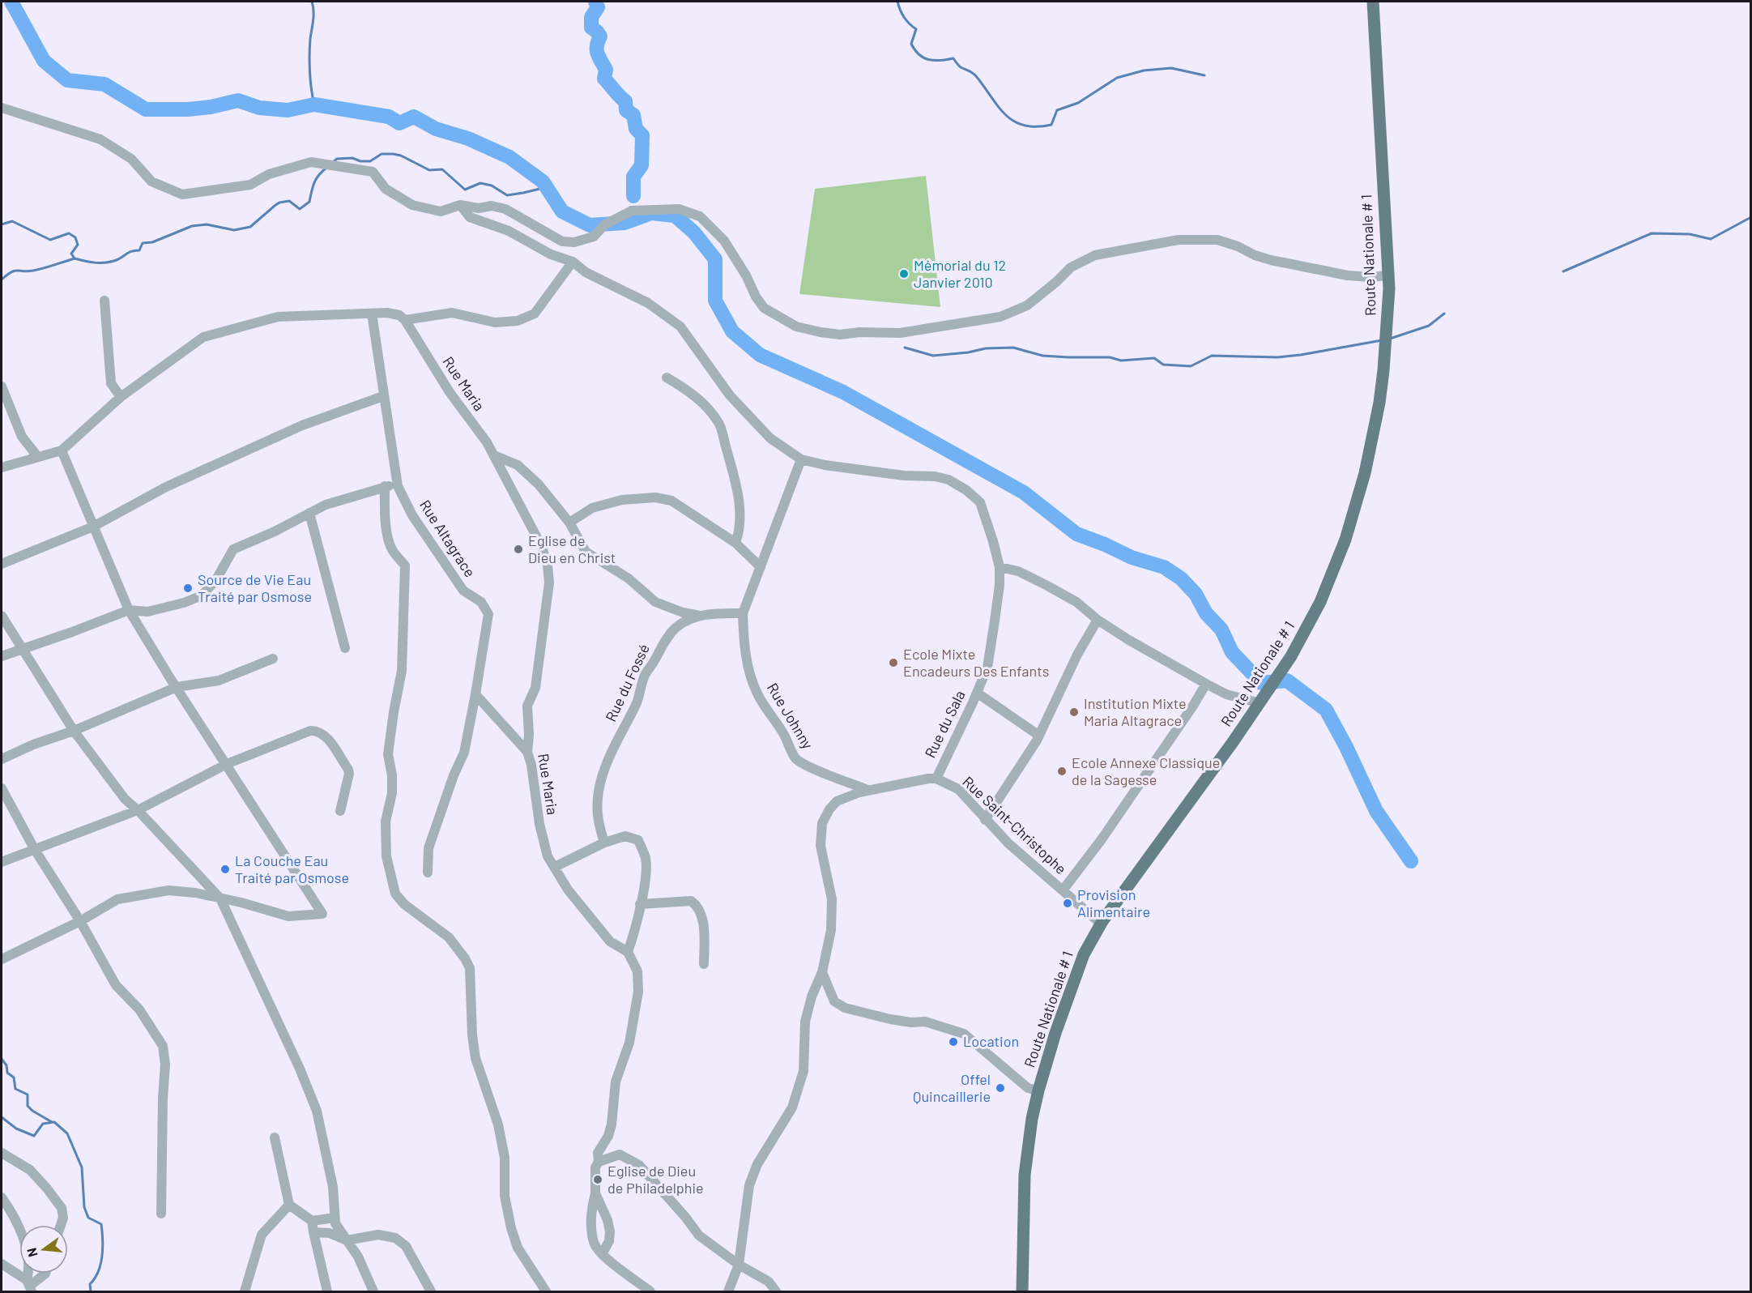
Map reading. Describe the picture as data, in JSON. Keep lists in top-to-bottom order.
{
  "streets": {
    "main road": ["Route Nationale # 1"],
    "street": [
      "Rue Maria",
      "Rue Altagrace",
      "Rue du Fossé",
      "Rue Johnny",
      "Rue du Sala",
      "Rue Saint-Christophe"
    ]
  },
  "crossings": [
    ["Route Nationale # 1", "Rue Saint-Christophe"],
    ["Rue du Fossé", "Rue Johnny"],
    ["Rue Johnny", "Rue Saint-Christophe"],
    ["Rue du Sala", "Rue Saint-Christophe"]
  ],
  "places": [
    "Mémorial du 12 Janvier 2010",
    "Eglise de Dieu en Christ",
    "Source de Vie Eau Traité par Osmose",
    "Ecole Mixte Encadeurs Des Enfants",
    "Institution Mixte Maria Altagrace",
    "Ecole Annexe Classique de la Sagesse",
    "La Couche Eau Traité par Osmose",
    "Provision Alimentaire",
    "Location",
    "Offel Quincaillerie",
    "Eglise de Dieu de Philadelphie"
  ],
  "north": "left"
}
